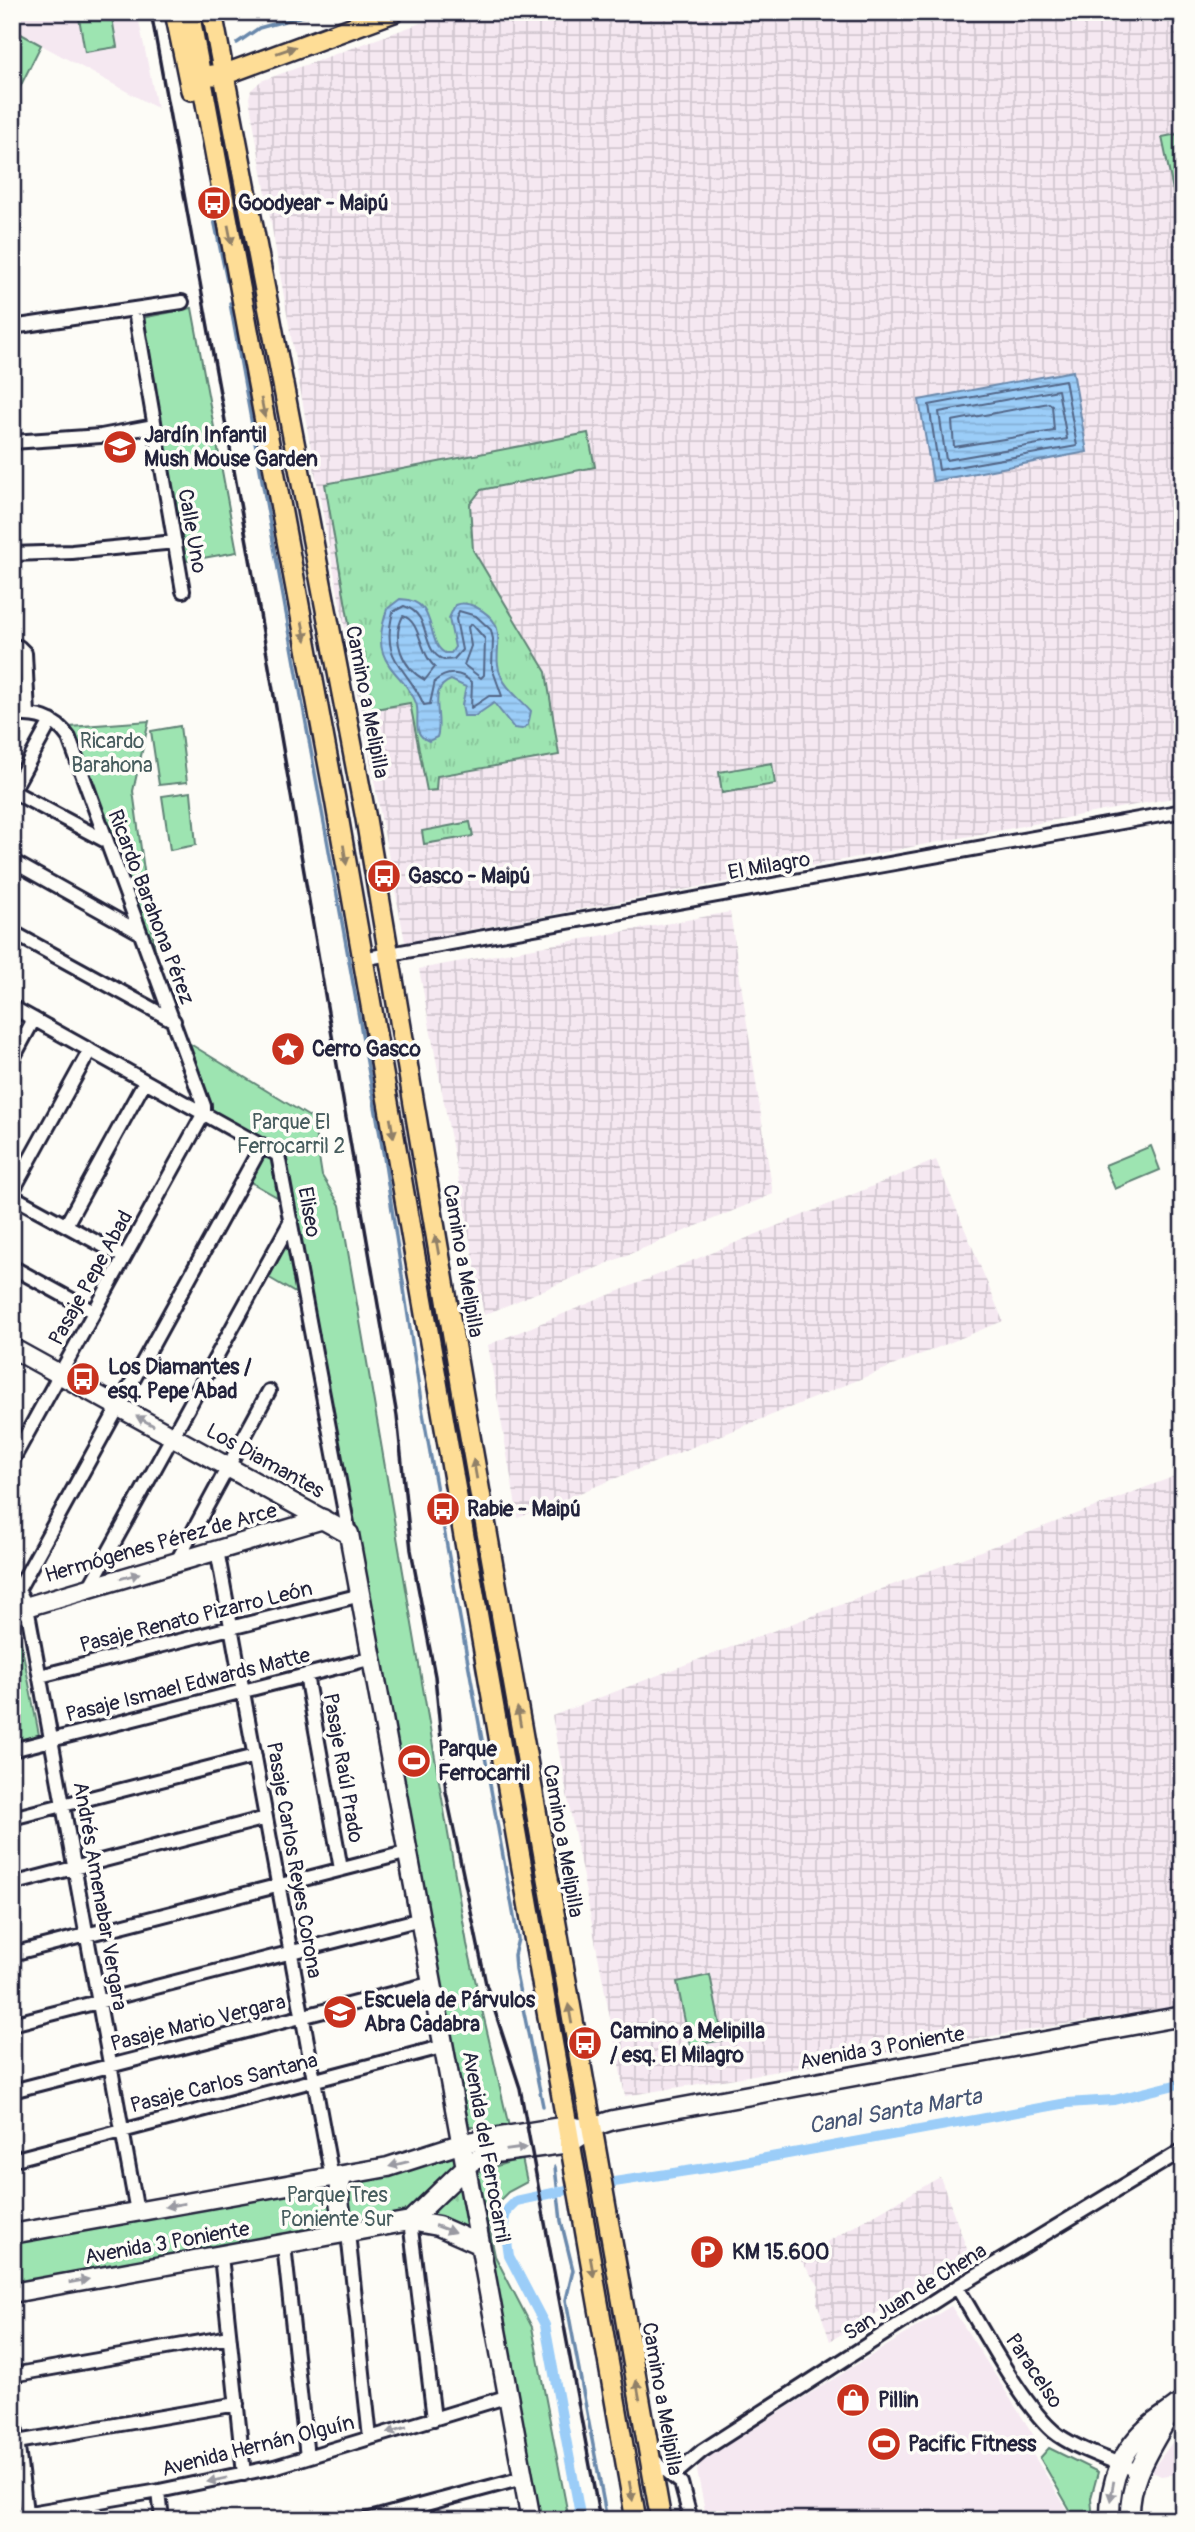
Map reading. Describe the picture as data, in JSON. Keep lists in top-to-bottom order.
{
  "streets": {
    "main road": ["Camino a Melipilla"],
    "street": [
      "Calle Uno",
      "El Milagro",
      "Ricardo Barahona Pérez",
      "Eliseo",
      "Pasaje Pepe Abad",
      "Los Diamantes",
      "Hermógenes Pérez de Arce",
      "Pasaje Renato Pizarro León",
      "Pasaje Ismael Edwards Matte",
      "Pasaje Raúl Prado",
      "Pasaje Carlos Reyes Corona",
      "Andrés Amenabar Vergara",
      "Pasaje Mario Vergara",
      "Avenida 3 Poniente",
      "Pasaje Carlos Santana",
      "Avenida del Ferrocarril",
      "San Juan de Chena",
      "Paracelso",
      "Avenida Hernán Olguín"
    ]
  },
  "crossings": [
    ["Camino a Melipilla", "El Milagro"],
    ["Camino a Melipilla", "Avenida 3 Poniente"],
    ["Ricardo Barahona Pérez", "Eliseo"],
    ["Ricardo Barahona Pérez", "Pasaje Pepe Abad"],
    ["Eliseo", "Pasaje Pepe Abad"],
    ["Eliseo", "Los Diamantes"],
    ["Eliseo", "Avenida del Ferrocarril"],
    ["Pasaje Pepe Abad", "Los Diamantes"],
    ["Los Diamantes", "Hermógenes Pérez de Arce"],
    ["Los Diamantes", "Avenida del Ferrocarril"],
    ["Hermógenes Pérez de Arce", "Pasaje Carlos Reyes Corona"],
    ["Hermógenes Pérez de Arce", "Andrés Amenabar Vergara"],
    ["Pasaje Renato Pizarro León", "Pasaje Carlos Reyes Corona"],
    ["Pasaje Renato Pizarro León", "Andrés Amenabar Vergara"],
    ["Pasaje Renato Pizarro León", "Avenida del Ferrocarril"],
    ["Pasaje Ismael Edwards Matte", "Pasaje Raúl Prado"],
    ["Pasaje Ismael Edwards Matte", "Pasaje Carlos Reyes Corona"],
    ["Pasaje Ismael Edwards Matte", "Andrés Amenabar Vergara"],
    ["Pasaje Ismael Edwards Matte", "Avenida del Ferrocarril"],
    ["Pasaje Carlos Reyes Corona", "Pasaje Mario Vergara"],
    ["Pasaje Carlos Reyes Corona", "Avenida 3 Poniente"],
    ["Pasaje Carlos Reyes Corona", "Pasaje Carlos Santana"],
    ["Andrés Amenabar Vergara", "Pasaje Mario Vergara"],
    ["Andrés Amenabar Vergara", "Avenida 3 Poniente"],
    ["Andrés Amenabar Vergara", "Pasaje Carlos Santana"],
    ["Pasaje Mario Vergara", "Avenida del Ferrocarril"],
    ["Avenida 3 Poniente", "Avenida del Ferrocarril"],
    ["Pasaje Carlos Santana", "Avenida del Ferrocarril"],
    ["Avenida del Ferrocarril", "Avenida Hernán Olguín"],
    ["San Juan de Chena", "Paracelso"]
  ],
  "water": ["Canal Santa Marta"],
  "parks": ["Ricardo Barahona", "Parque El Ferrocarril 2", "Parque Tres Poniente Sur"],
  "places": {
    "bus stop": [
      "Goodyear - Maipú",
      "Gasco - Maipú",
      "Los Diamantes / esq. Pepe Abad",
      "Rabie - Maipú",
      "Camino a Melipilla / esq. El Milagro"
    ],
    "school or university": ["Jardín Infantil Mush Mouse Garden", "Escuela de Párvulos Abra Cadabra"],
    "place": ["Cerro Gasco"],
    "sports": ["Parque Ferrocarril", "Pacific Fitness"],
    "parking": ["KM 15.600"],
    "shop": ["Pillin"]
  }
}
